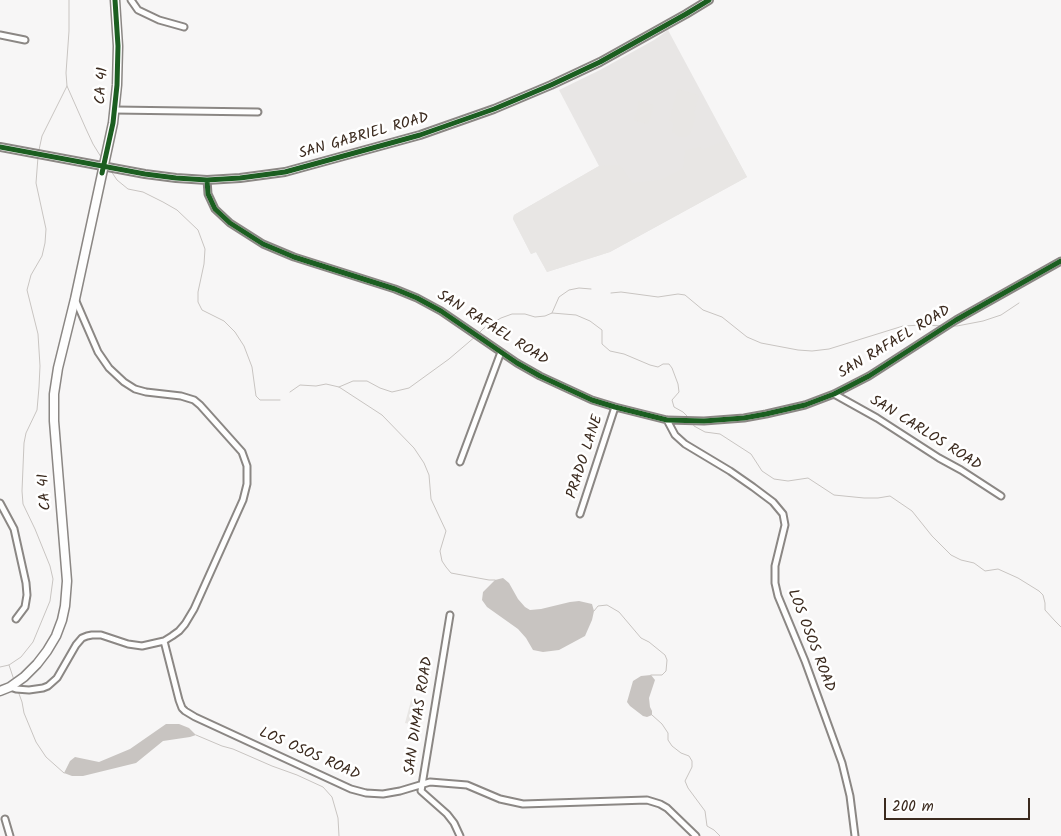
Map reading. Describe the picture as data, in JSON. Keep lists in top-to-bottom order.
{
  "streets": {
    "main road": ["CA 41"],
    "street": [
      "SAN GABRIEL ROAD",
      "SAN RAFAEL ROAD",
      "SAN CARLOS ROAD",
      "PRADO LANE",
      "LOS OSOS ROAD",
      "SAN DIMAS ROAD"
    ]
  },
  "crossings": [
    ["CA 41", "SAN GABRIEL ROAD"],
    ["SAN GABRIEL ROAD", "SAN RAFAEL ROAD"],
    ["SAN RAFAEL ROAD", "SAN CARLOS ROAD"],
    ["SAN RAFAEL ROAD", "PRADO LANE"],
    ["SAN RAFAEL ROAD", "LOS OSOS ROAD"],
    ["LOS OSOS ROAD", "SAN DIMAS ROAD"]
  ],
  "scale_bar": "200 m"
}
